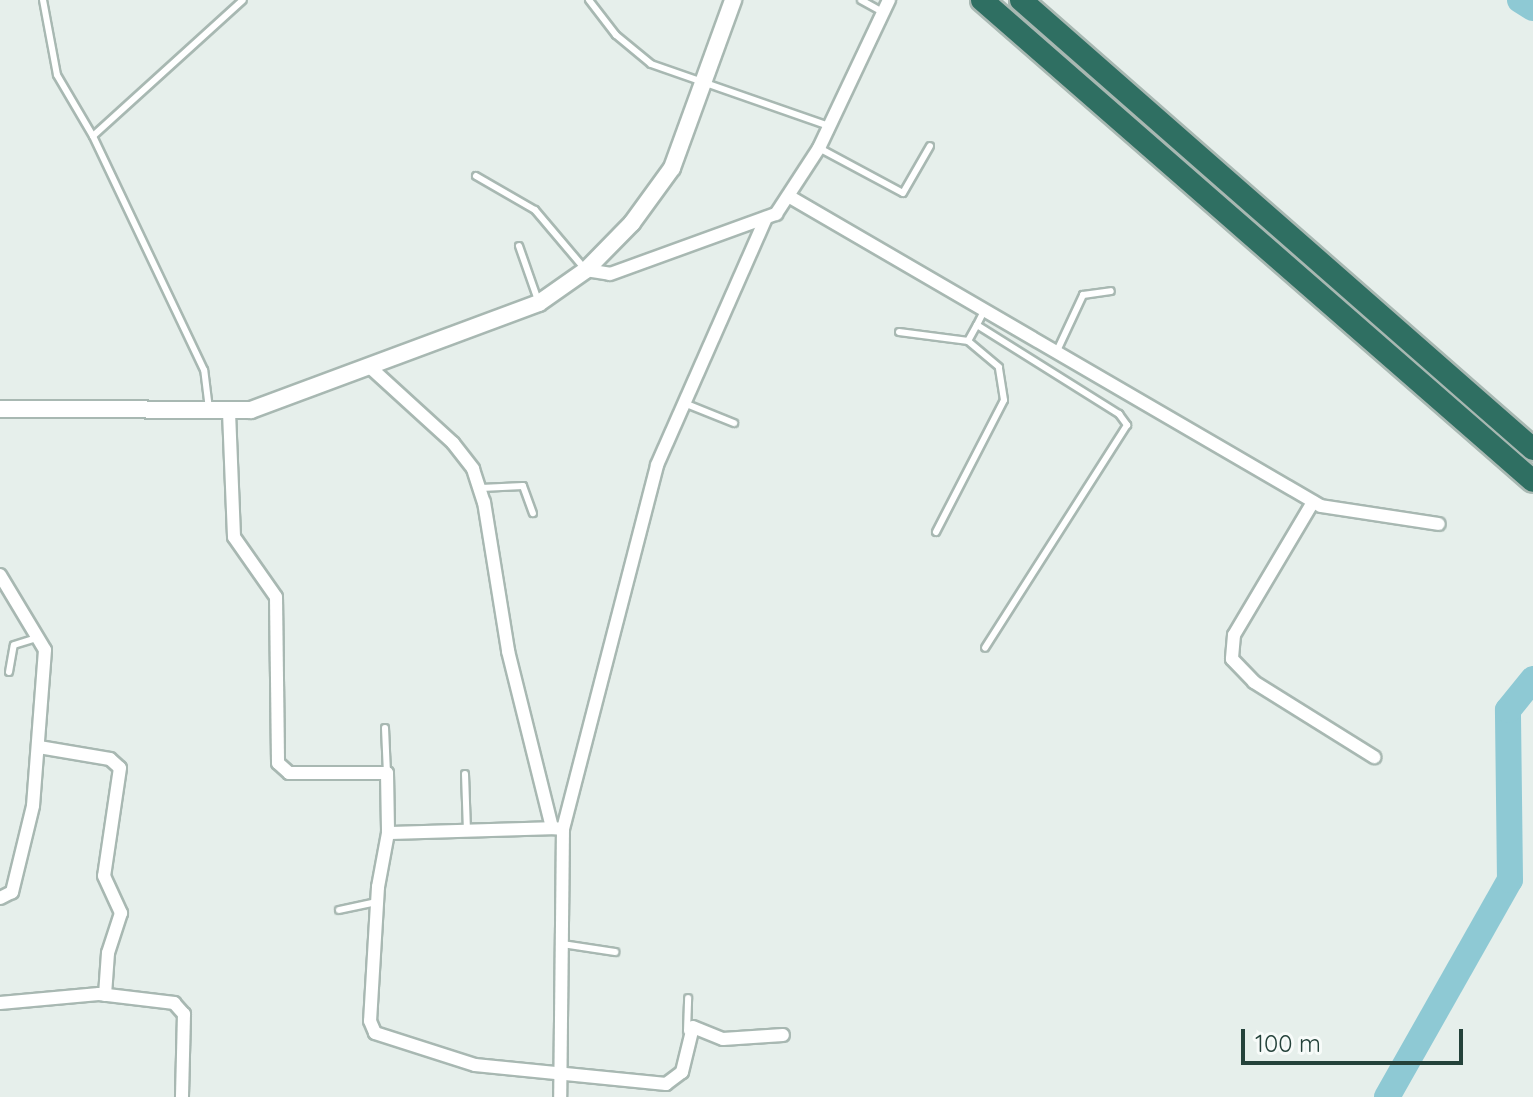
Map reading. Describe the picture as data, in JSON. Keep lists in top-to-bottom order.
{
  "scale_bar": "100 m"
}
